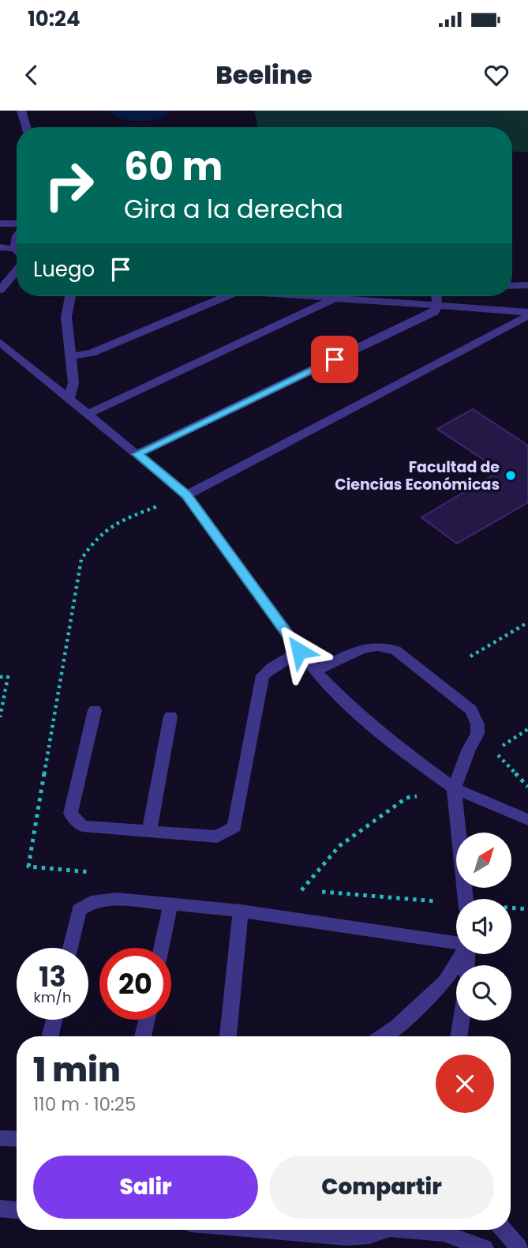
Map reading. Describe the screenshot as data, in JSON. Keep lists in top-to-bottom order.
{
  "places": ["Facultad de Ciencias Económicas"],
  "north": "top right",
  "page": {
    "status": "10:24",
    "header": "Beeline",
    "turn": ["60 m", "Gira a la derecha"],
    "then": "Luego",
    "speed": "13 km/h",
    "limit": "20",
    "heading": ["1 min", "110 m · 10:25"],
    "buttons": ["Salir", "Compartir"]
  }
}
